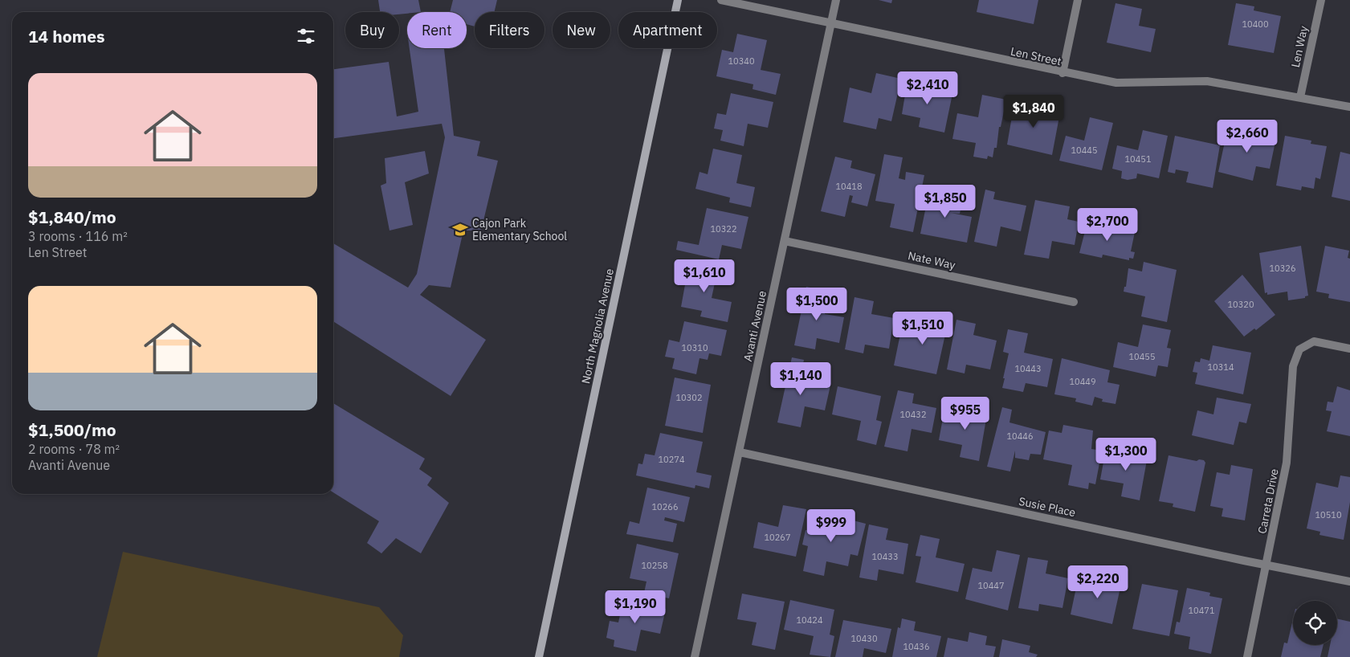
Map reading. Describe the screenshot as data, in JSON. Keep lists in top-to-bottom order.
{
  "streets": {
    "main road": ["North Magnolia Avenue"],
    "street": [
      "Len Way",
      "Len Street",
      "Nate Way",
      "Avanti Avenue",
      "Carreta Drive",
      "Susie Place"
    ]
  },
  "crossings": [
    ["Len Way", "Len Street"],
    ["Len Street", "Avanti Avenue"],
    ["Nate Way", "Avanti Avenue"],
    ["Avanti Avenue", "Susie Place"],
    ["Carreta Drive", "Susie Place"]
  ],
  "places": {
    "school or university": ["Cajon Park Elementary School"]
  },
  "house_numbers": [
    "10400",
    "10340",
    "10445",
    "10451",
    "10418",
    "10322",
    "10326",
    "10320",
    "10310",
    "10455",
    "10314",
    "10443",
    "10449",
    "10302",
    "10432",
    "10446",
    "10274",
    "10266",
    "10510",
    "10267",
    "10433",
    "10258",
    "10447",
    "10471",
    "10424",
    "10430",
    "10436"
  ],
  "page": {
    "chip": [
      "Buy",
      "Rent",
      "Filters",
      "New",
      "Apartment"
    ],
    "heading": "14 homes",
    "list": [
      {
        "name": "$1,840/mo",
        "note": "3 rooms · 116 m² · Len Street"
      },
      {
        "name": "$1,500/mo",
        "note": "2 rooms · 78 m² · Avanti Avenue"
      }
    ],
    "price": [
      "$2,410",
      "$1,840",
      "$2,660",
      "$1,850",
      "$2,700",
      "$1,610",
      "$1,500",
      "$1,510",
      "$1,140",
      "$955",
      "$1,300",
      "$999",
      "$2,220",
      "$1,190"
    ]
  }
}
